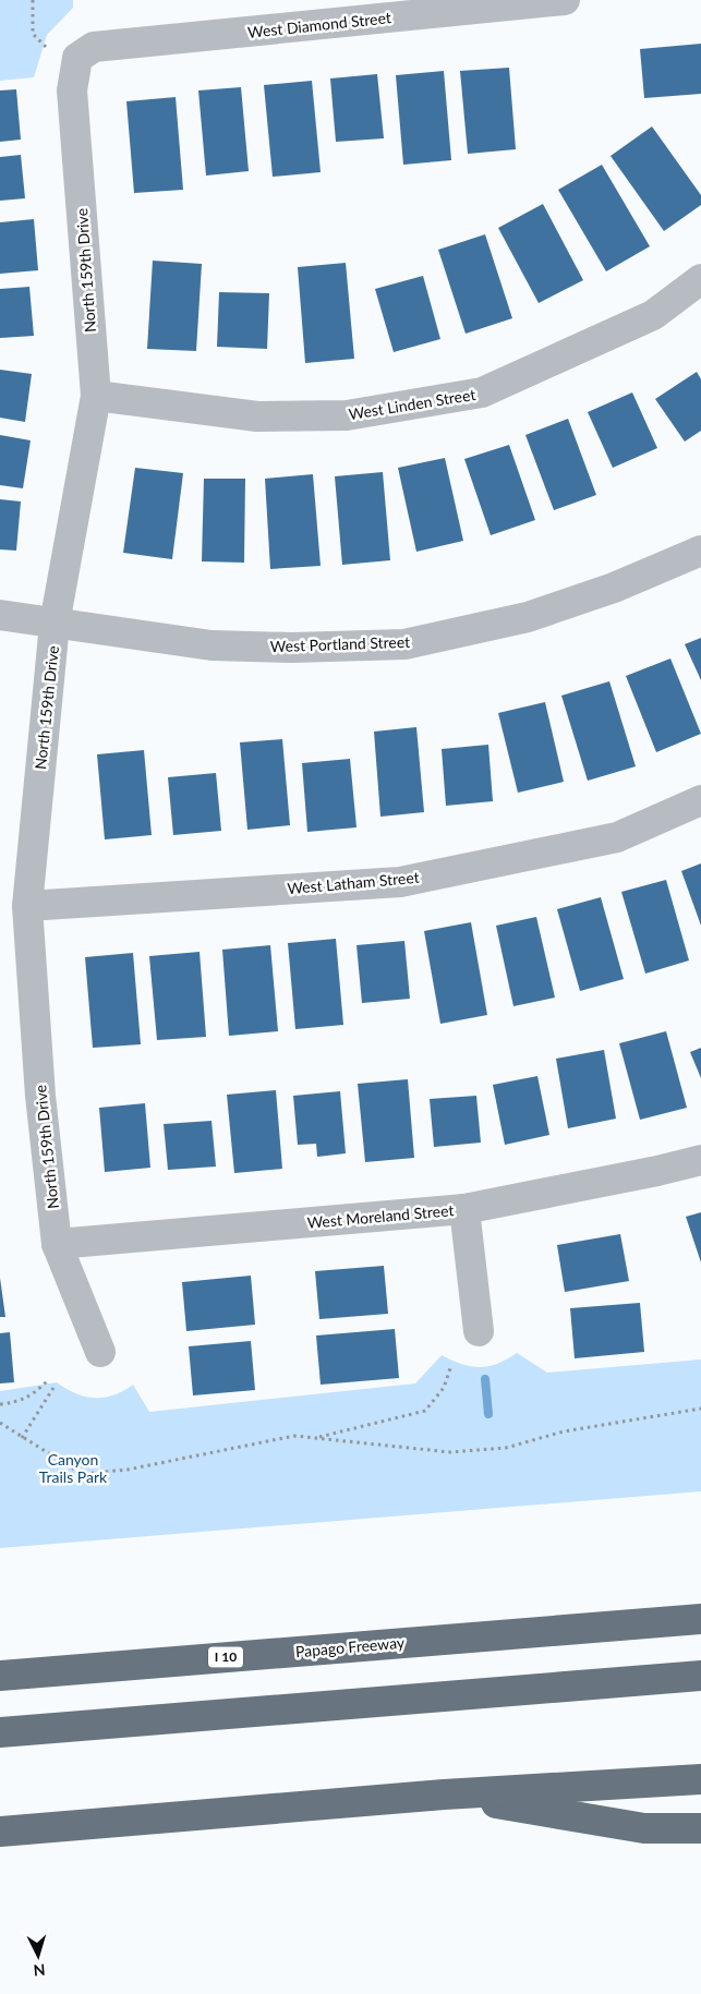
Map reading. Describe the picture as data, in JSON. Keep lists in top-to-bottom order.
{
  "streets": {
    "highway": ["Papago Freeway", "I 10"],
    "street": [
      "West Diamond Street",
      "North 159th Drive",
      "West Linden Street",
      "West Portland Street",
      "West Latham Street",
      "West Moreland Street"
    ]
  },
  "crossings": [
    ["West Diamond Street", "North 159th Drive"],
    ["North 159th Drive", "West Linden Street"],
    ["North 159th Drive", "West Portland Street"],
    ["North 159th Drive", "West Latham Street"],
    ["North 159th Drive", "West Moreland Street"]
  ],
  "parks": ["Canyon Trails Park"],
  "north": "bottom"
}
